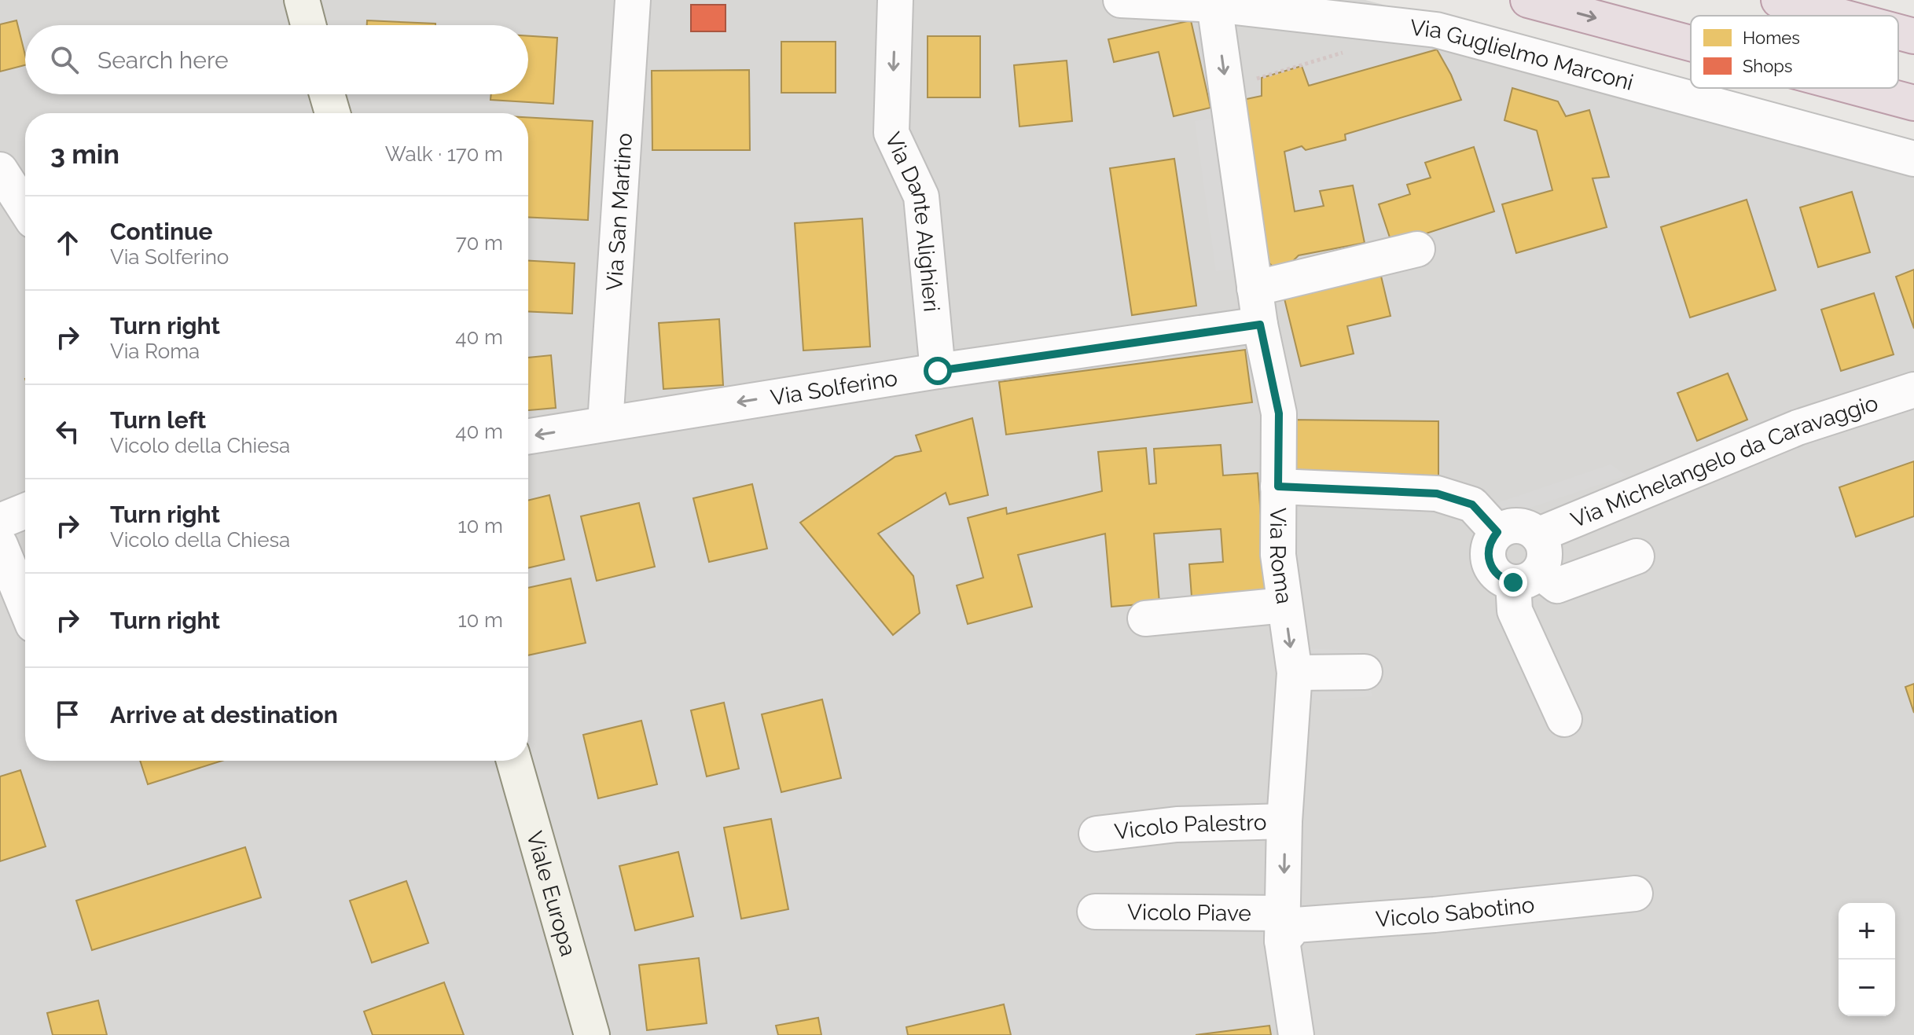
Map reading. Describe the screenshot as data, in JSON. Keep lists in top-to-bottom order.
{
  "streets": {
    "street": [
      "Via Guglielmo Marconi",
      "Via San Martino",
      "Via Dante Alighieri",
      "Via Solferino",
      "Via Michelangelo da Caravaggio",
      "Via Roma",
      "Vicolo Palestro",
      "Viale Europa",
      "Vicolo Sabotino",
      "Vicolo Piave"
    ]
  },
  "crossings": [
    ["Via Guglielmo Marconi", "Via Roma"],
    ["Via San Martino", "Via Solferino"],
    ["Via Dante Alighieri", "Via Solferino"],
    ["Via Solferino", "Via Roma"],
    ["Via Roma", "Vicolo Palestro"],
    ["Via Roma", "Vicolo Sabotino"],
    ["Via Roma", "Vicolo Piave"],
    ["Vicolo Sabotino", "Vicolo Piave"]
  ],
  "one_way": ["Via Dante Alighieri", "Via Solferino", "Via Roma"],
  "legend": ["Homes", "Shops"],
  "page": {
    "search": "Search here",
    "heading": ["3 min", "Walk · 170 m"],
    "list": [
      ["Continue", "Via Solferino", "70 m"],
      ["Turn right", "Via Roma", "40 m"],
      ["Turn left", "Vicolo della Chiesa", "40 m"],
      ["Turn right", "Vicolo della Chiesa", "10 m"],
      ["Turn right", "10 m"],
      "Arrive at destination"
    ],
    "map_buttons": ["+", "−"]
  }
}
